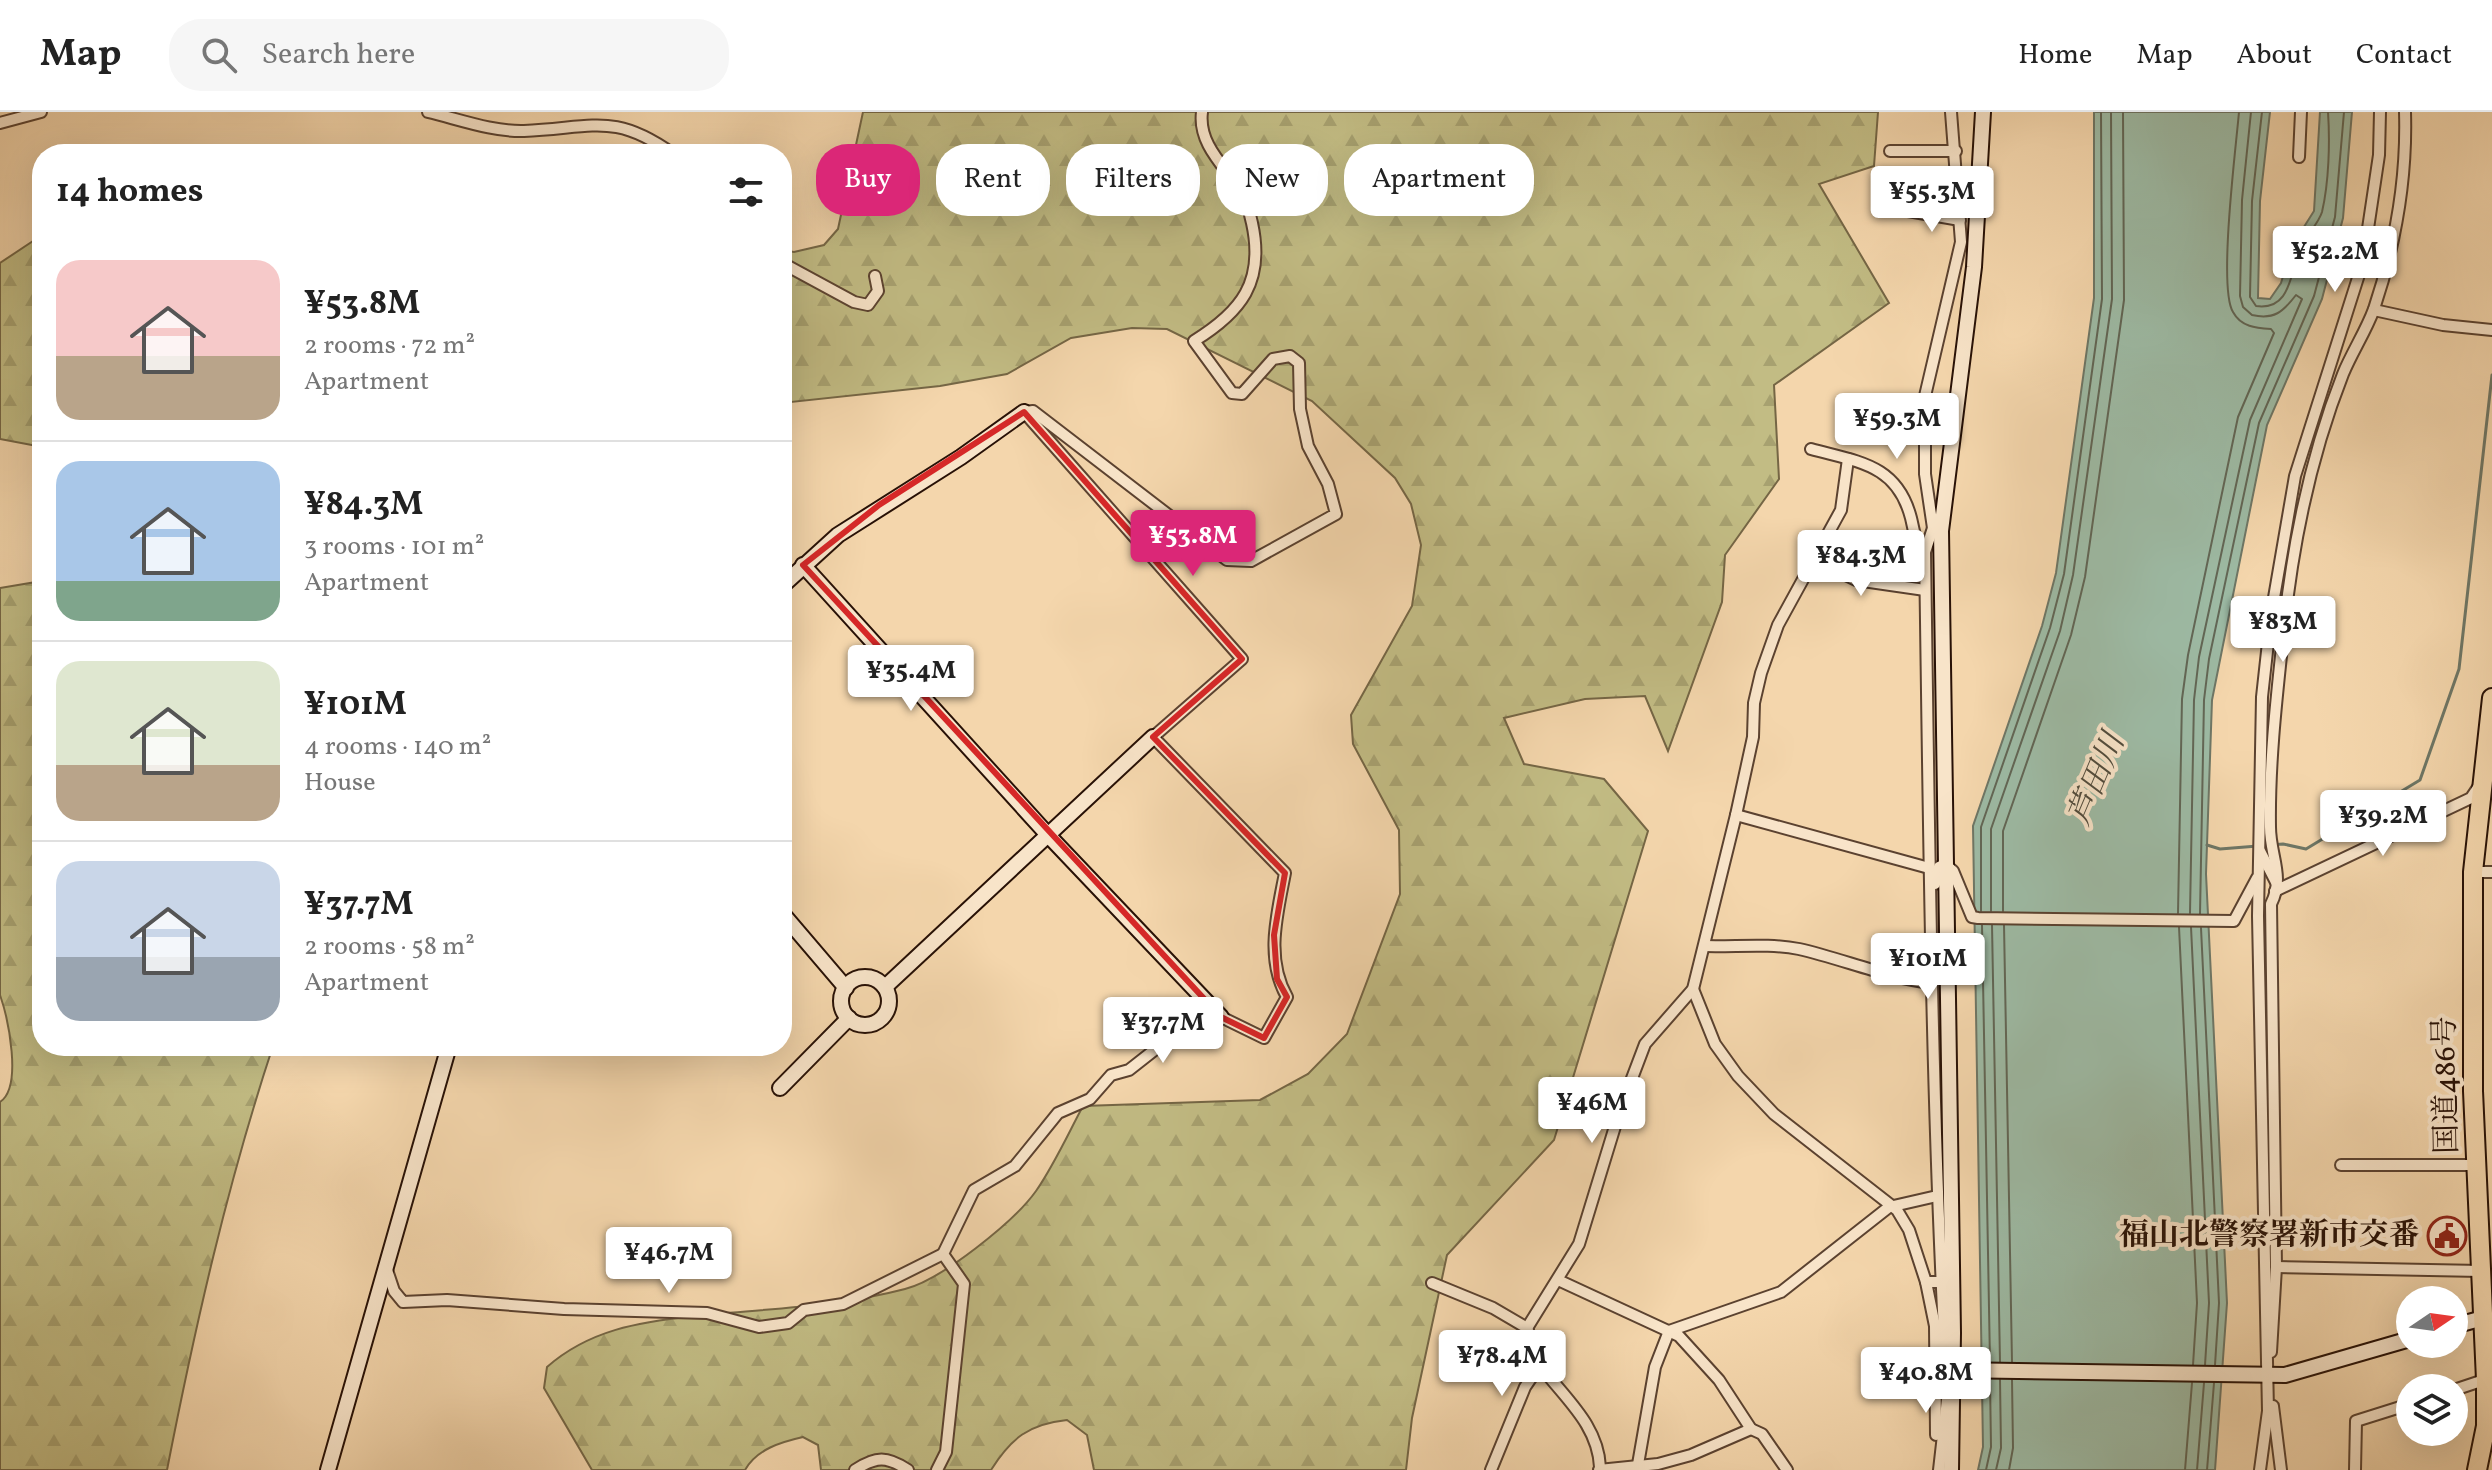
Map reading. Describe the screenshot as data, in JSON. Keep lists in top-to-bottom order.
{
  "streets": {
    "highway": ["国道486号"]
  },
  "water": ["芦田川"],
  "places": {
    "public building": ["福山北警察署新市交番"]
  },
  "north": "right",
  "page": {
    "header": "Map",
    "search": "Search here",
    "nav": [
      "Home",
      "Map",
      "About",
      "Contact"
    ],
    "chip": [
      "Buy",
      "Rent",
      "Filters",
      "New",
      "Apartment"
    ],
    "heading": "14 homes",
    "price": [
      "¥55.3M",
      "¥52.2M",
      "¥59.3M",
      "¥53.8M",
      "¥84.3M",
      "¥83M",
      "¥35.4M",
      "¥39.2M",
      "¥101M",
      "¥37.7M",
      "¥46M",
      "¥46.7M",
      "¥78.4M",
      "¥40.8M"
    ],
    "list": [
      {
        "name": "¥53.8M",
        "note": "2 rooms · 72 m² · Apartment"
      },
      {
        "name": "¥84.3M",
        "note": "3 rooms · 101 m² · Apartment"
      },
      {
        "name": "¥101M",
        "note": "4 rooms · 140 m² · House"
      },
      {
        "name": "¥37.7M",
        "note": "2 rooms · 58 m² · Apartment"
      }
    ]
  }
}
